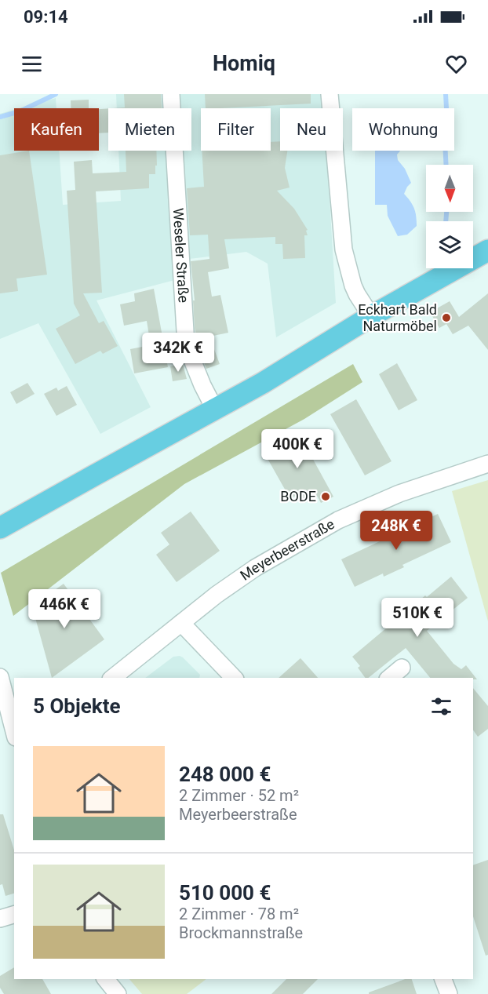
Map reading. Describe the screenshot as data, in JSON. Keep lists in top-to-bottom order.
{
  "streets": {
    "street": ["Weseler Straße", "Meyerbeerstraße"]
  },
  "places": ["Eckhart Bald Naturmöbel", "BODE"],
  "north": "bottom",
  "page": {
    "status": "09:14",
    "header": "Homiq",
    "chip": [
      "Kaufen",
      "Mieten",
      "Filter",
      "Neu",
      "Wohnung"
    ],
    "price": [
      "342K €",
      "400K €",
      "248K €",
      "446K €",
      "510K €"
    ],
    "heading": "5 Objekte",
    "list": [
      {
        "name": "248 000 €",
        "note": "2 Zimmer · 52 m² · Meyerbeerstraße"
      },
      {
        "name": "510 000 €",
        "note": "2 Zimmer · 78 m² · Brockmannstraße"
      }
    ]
  }
}
